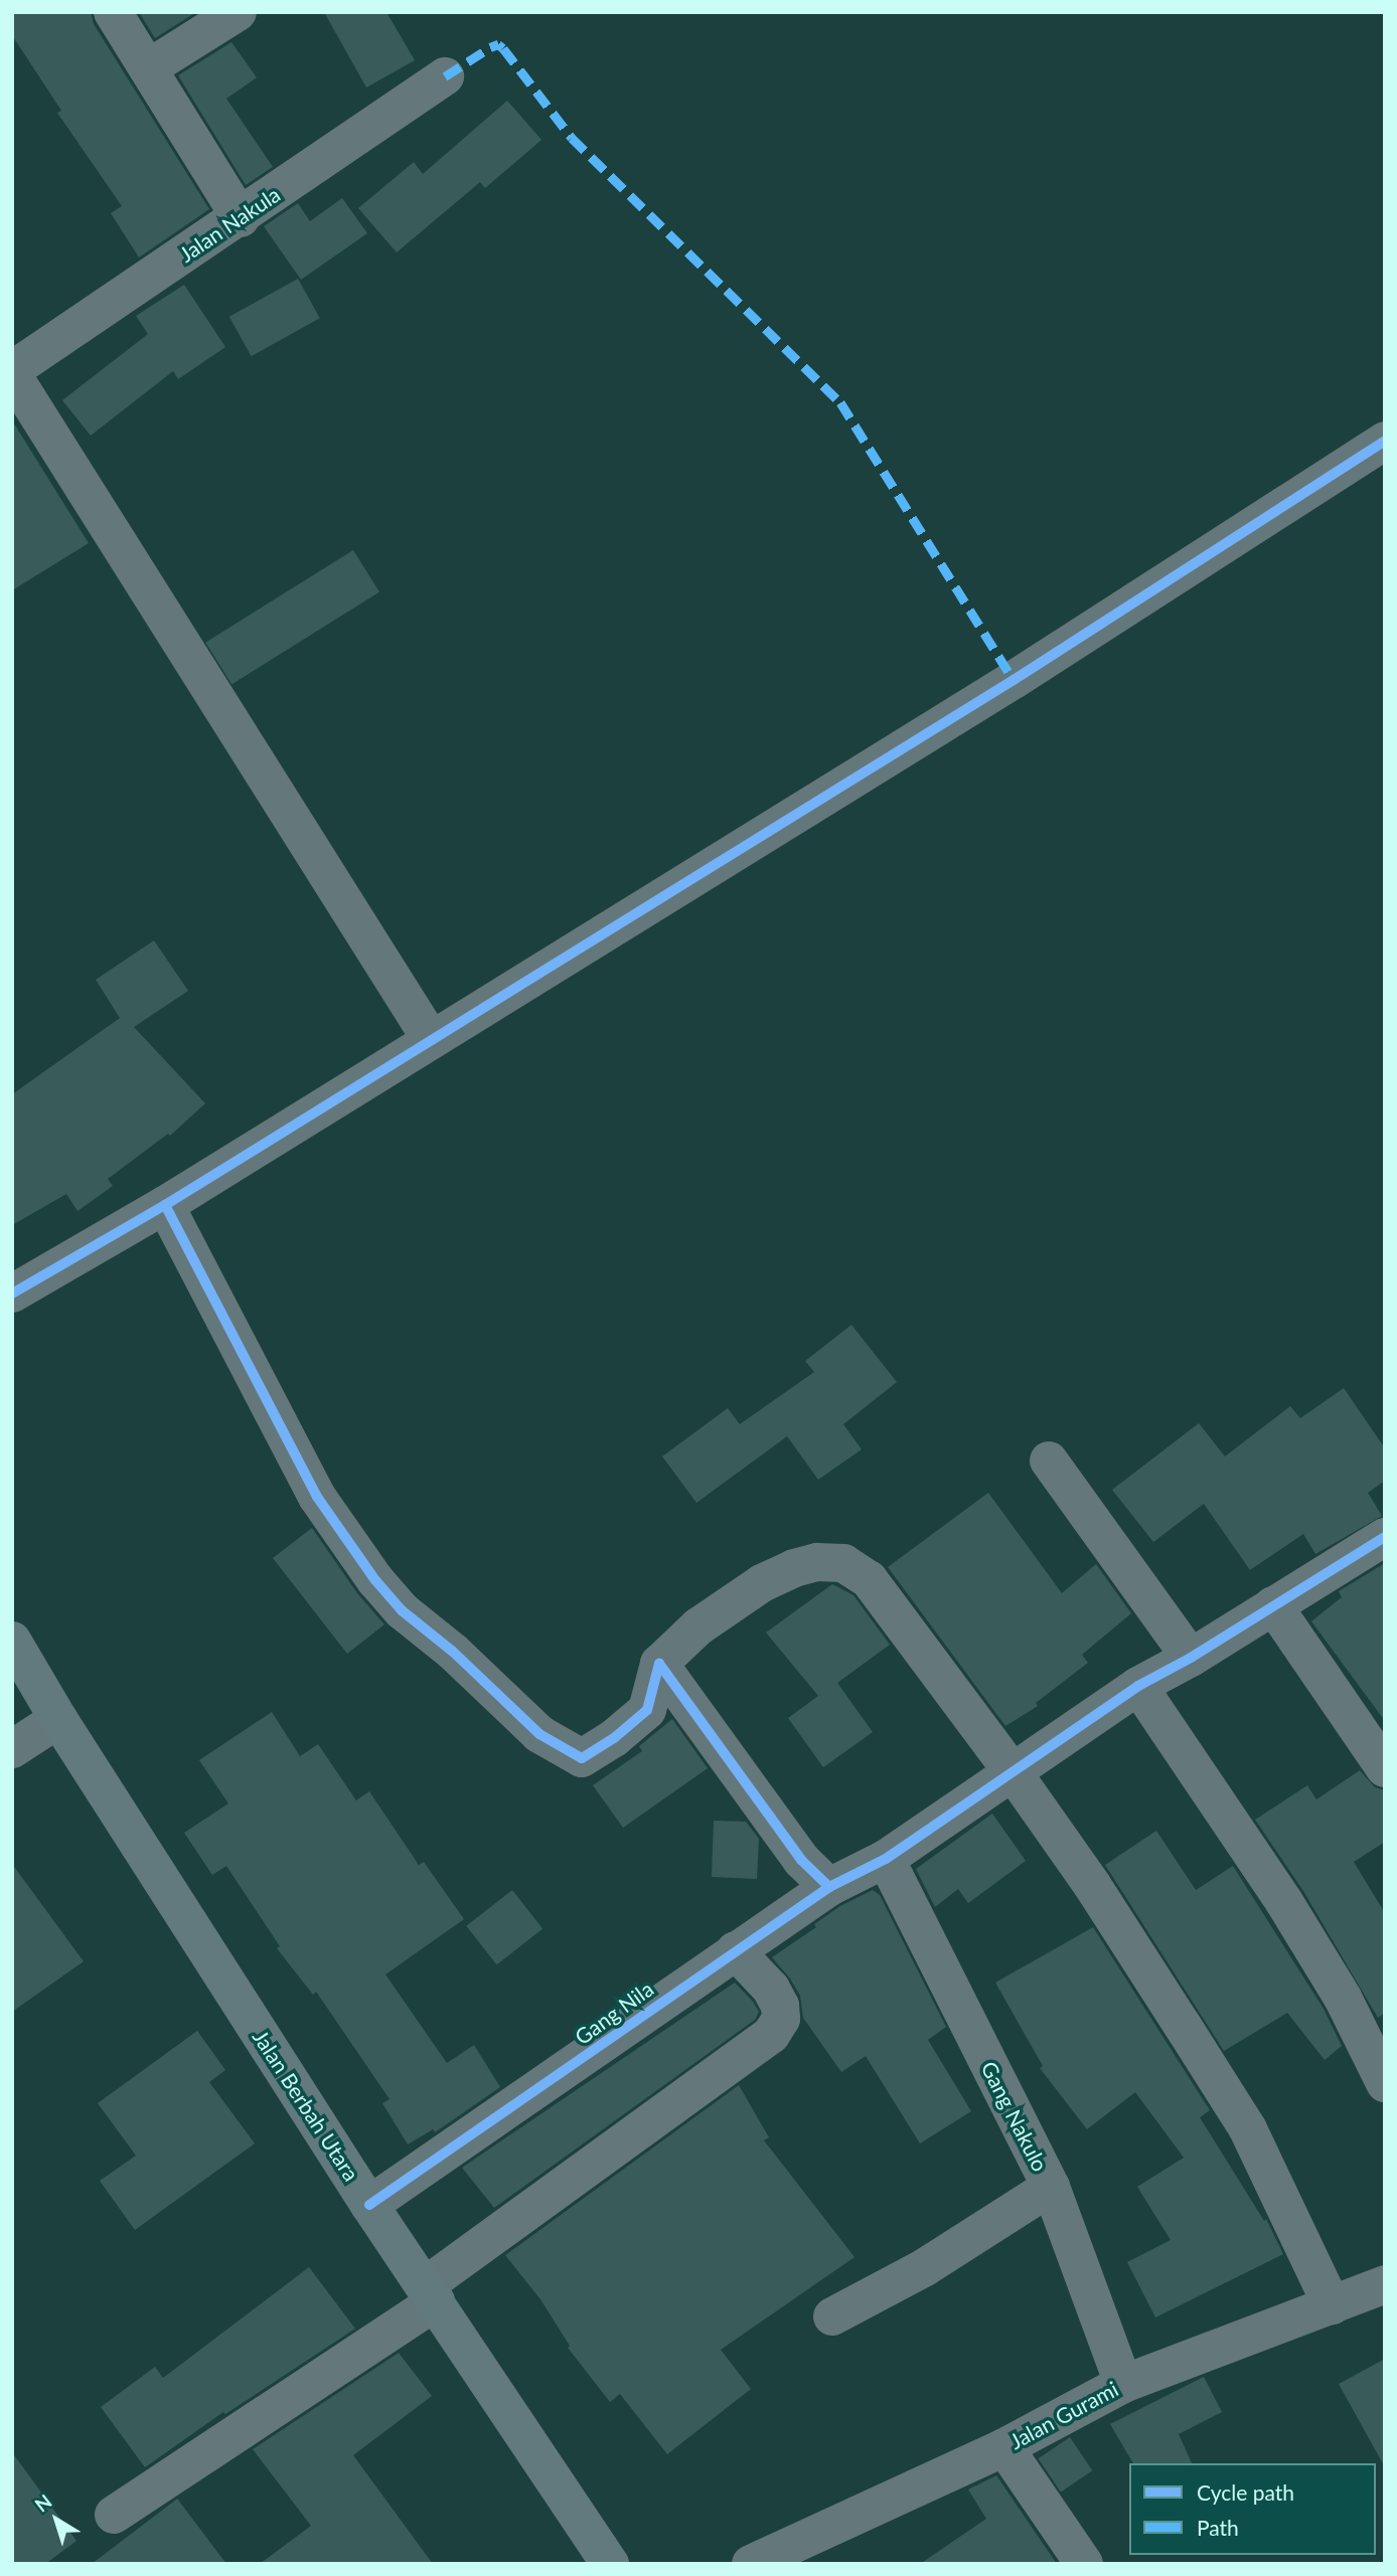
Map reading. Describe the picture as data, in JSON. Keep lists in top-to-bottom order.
{
  "streets": {
    "main road": ["Jalan Berbah Utara"],
    "street": [
      "Jalan Nakula",
      "Gang Nila",
      "Gang Nakulo",
      "Jalan Gurami"
    ]
  },
  "crossings": [
    ["Gang Nila", "Jalan Berbah Utara"],
    ["Gang Nila", "Gang Nakulo"],
    ["Gang Nakulo", "Jalan Gurami"]
  ],
  "legend": ["Cycle path", "Path"],
  "north": "top left"
}
